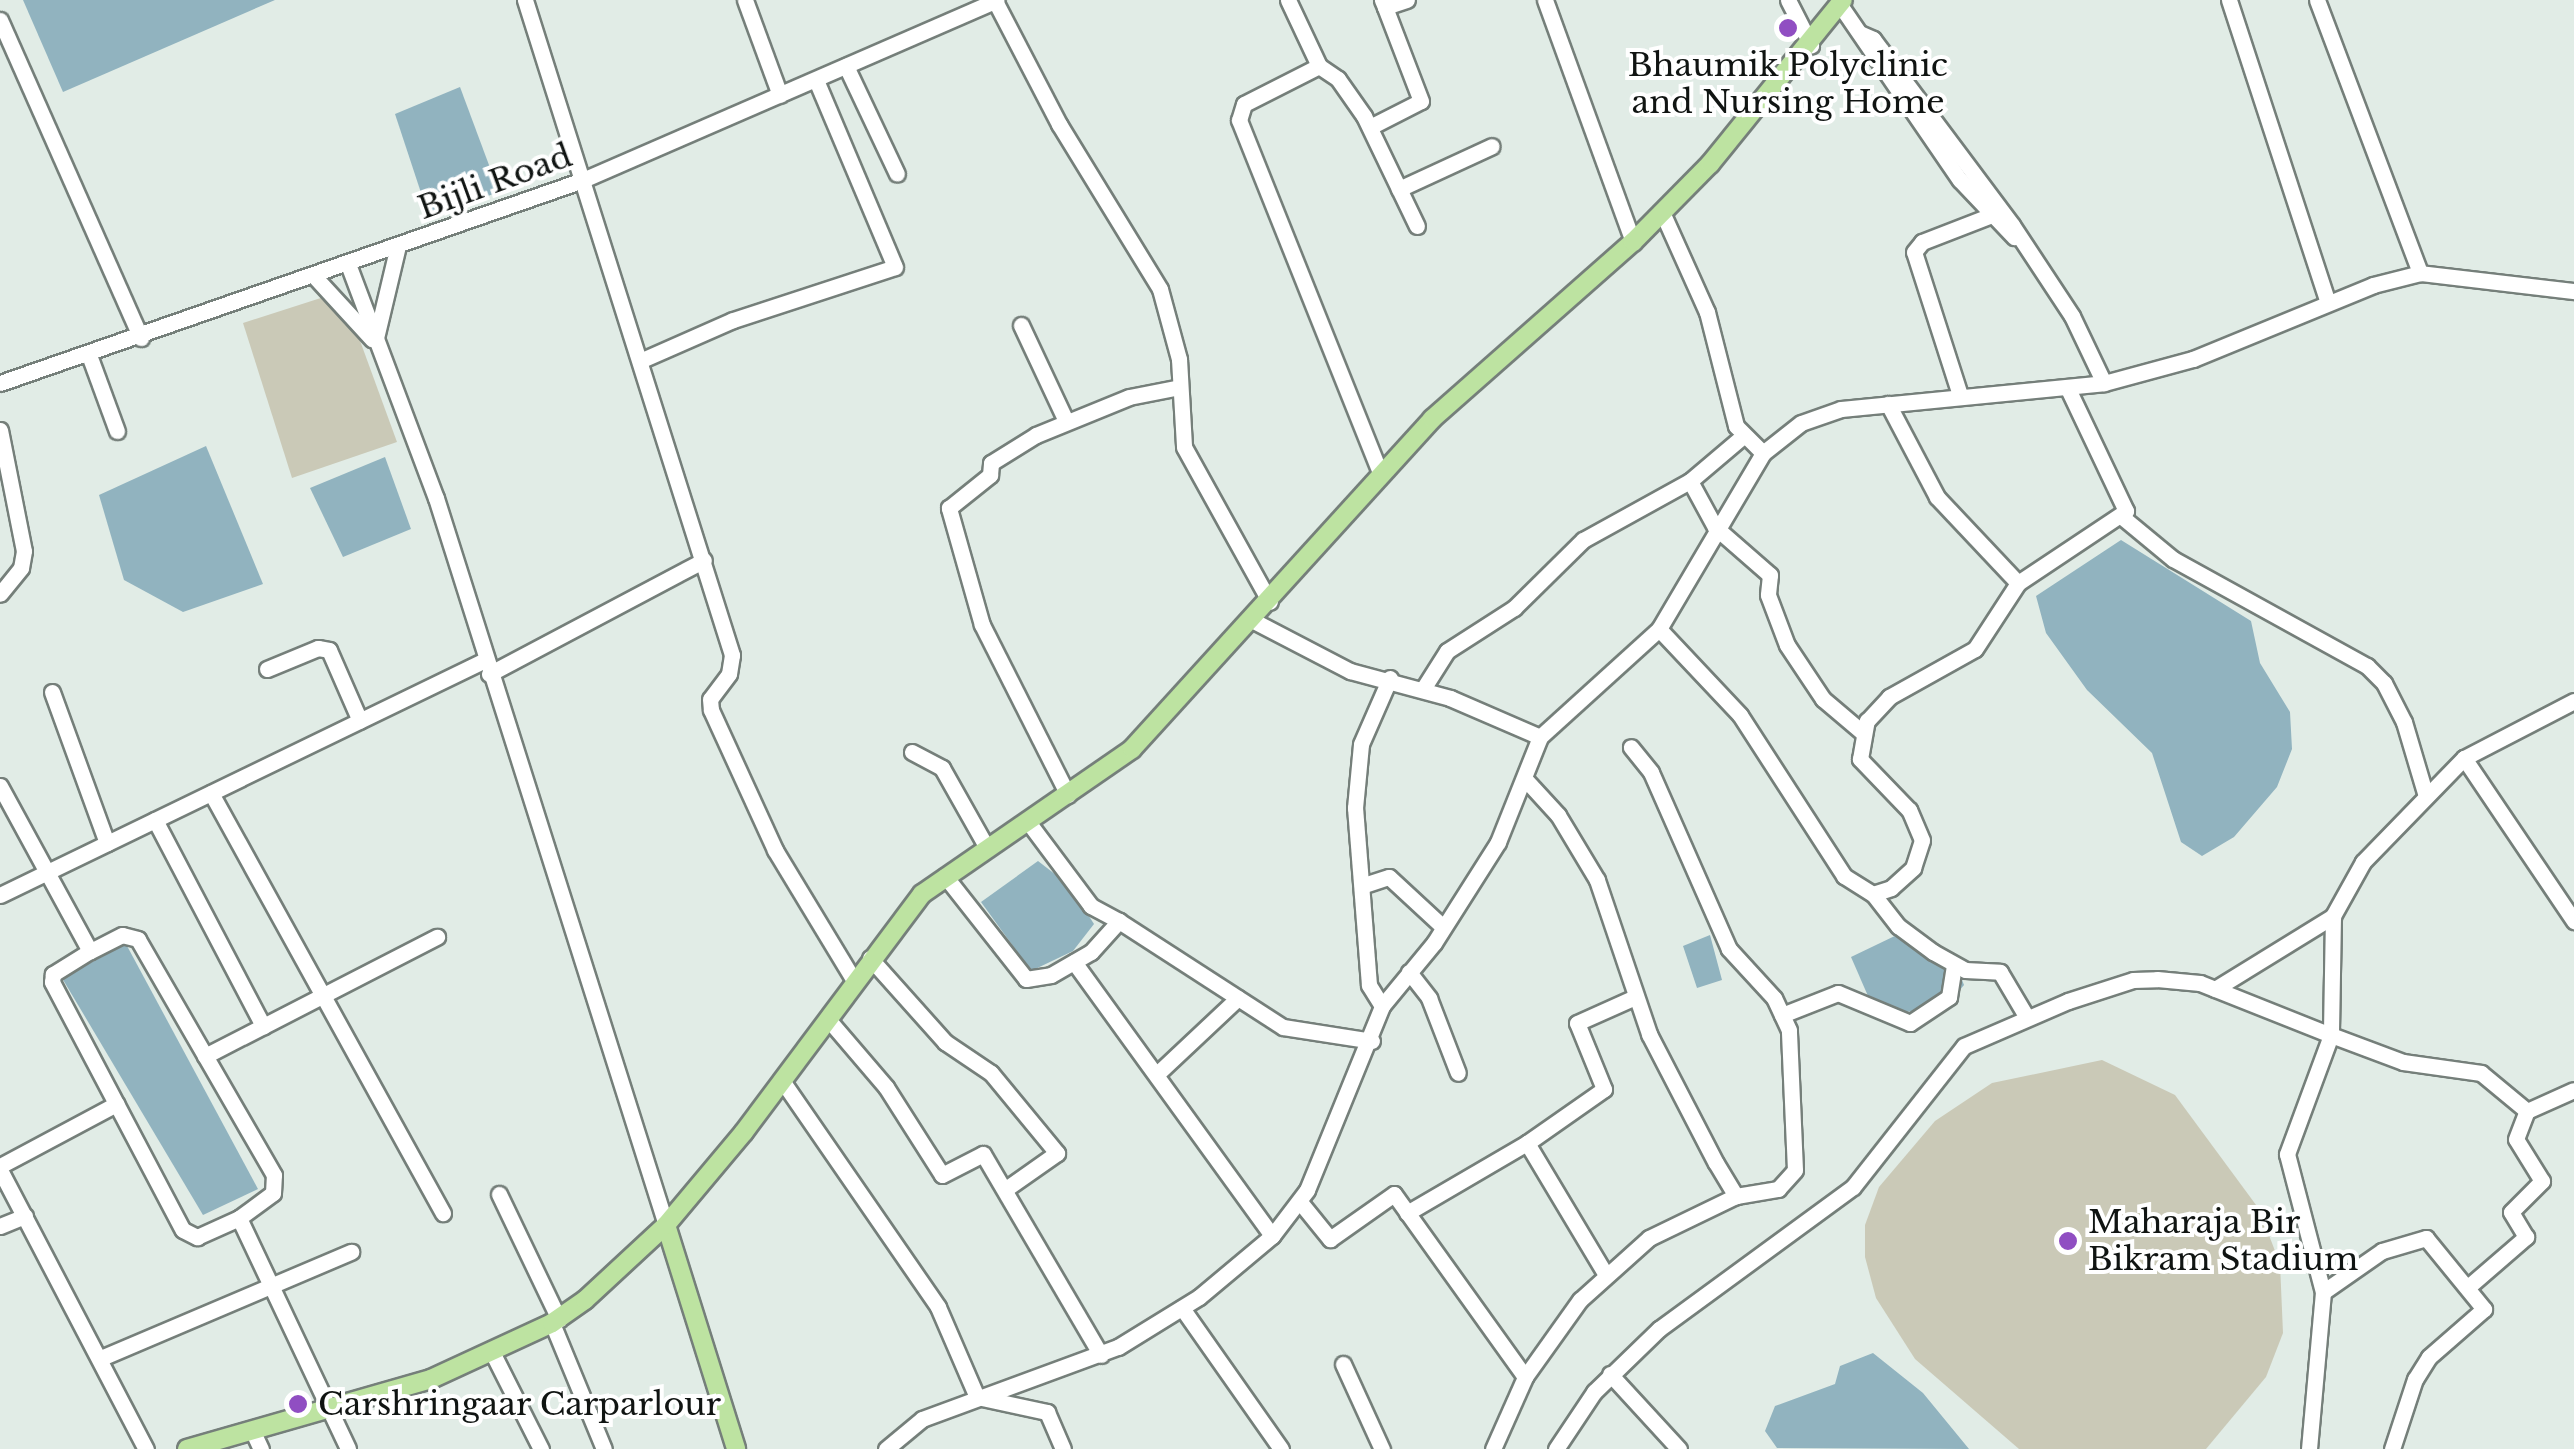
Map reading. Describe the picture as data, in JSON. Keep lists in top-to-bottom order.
{
  "streets": {
    "street": ["Bijli Road"]
  },
  "places": ["Bhaumik Polyclinic and Nursing Home", "Maharaja Bir Bikram Stadium", "Carshringaar Carparlour"]
}
